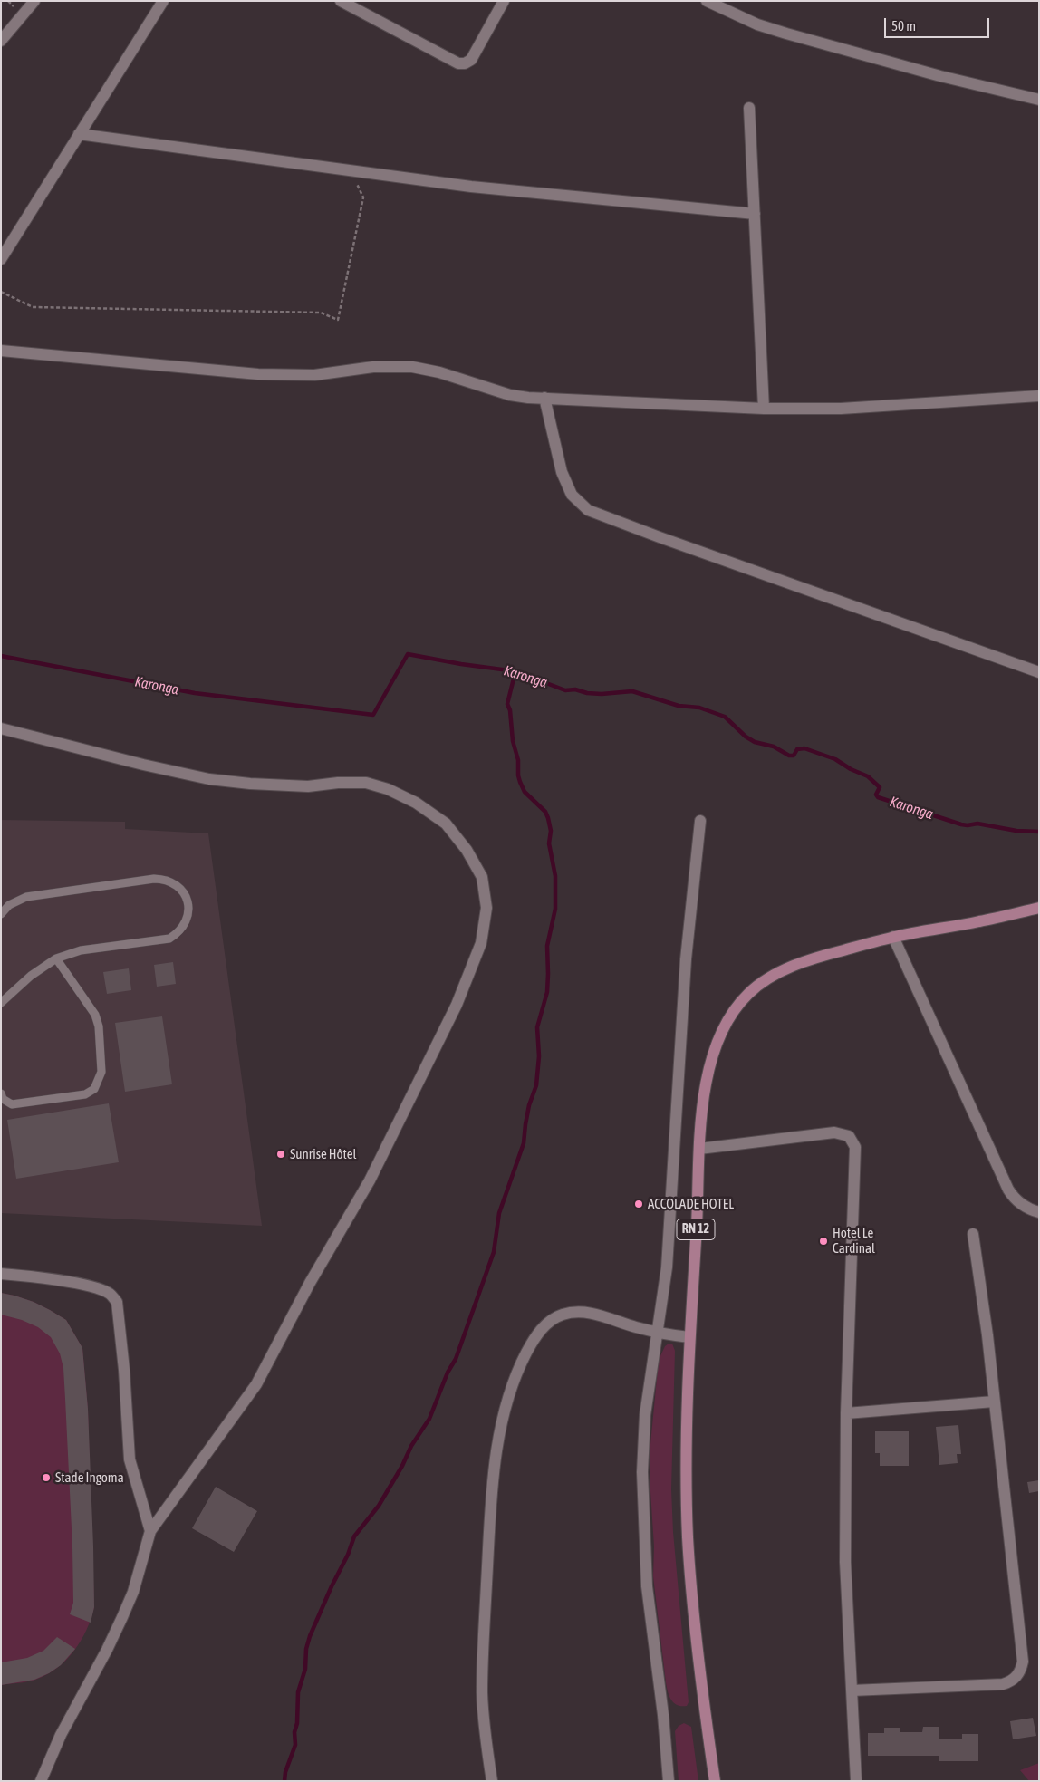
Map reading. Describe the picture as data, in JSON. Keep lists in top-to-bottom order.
{
  "streets": {
    "main road": ["RN 12"]
  },
  "water": ["Karonga"],
  "places": [
    "Sunrise Hôtel",
    "ACCOLADE HOTEL",
    "Hotel Le Cardinal",
    "Stade Ingoma"
  ],
  "scale_bar": "50 m"
}
